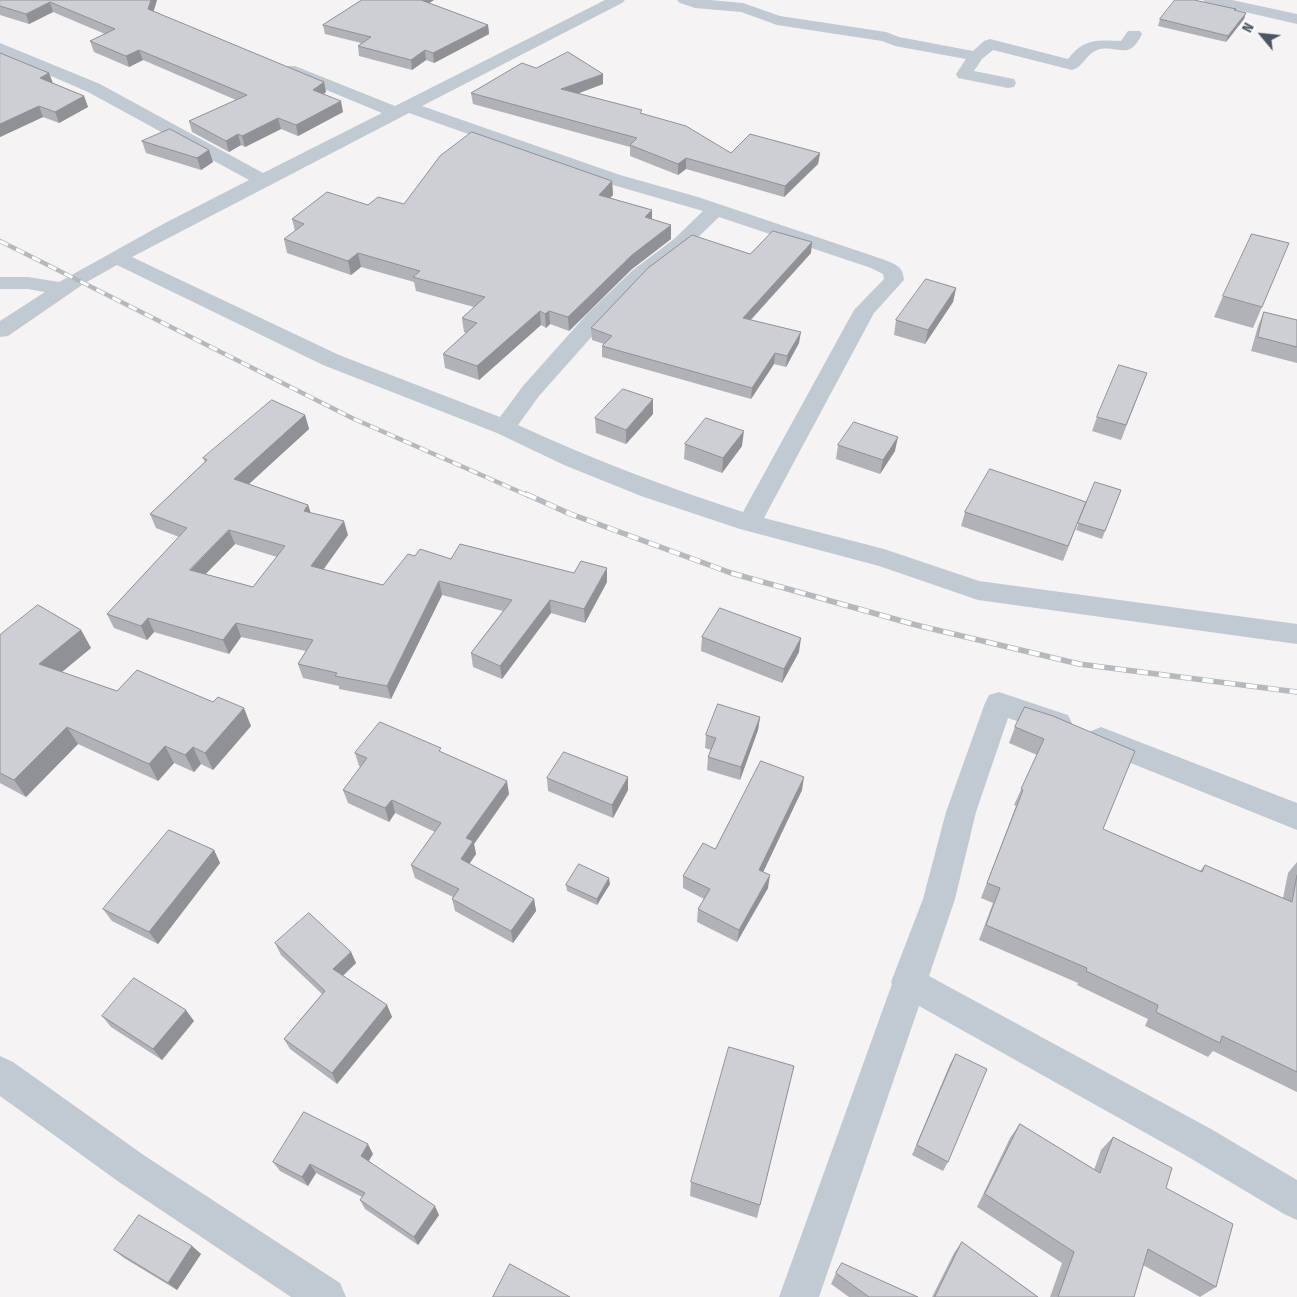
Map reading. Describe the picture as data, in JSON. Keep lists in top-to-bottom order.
{
  "north": "top left"
}
